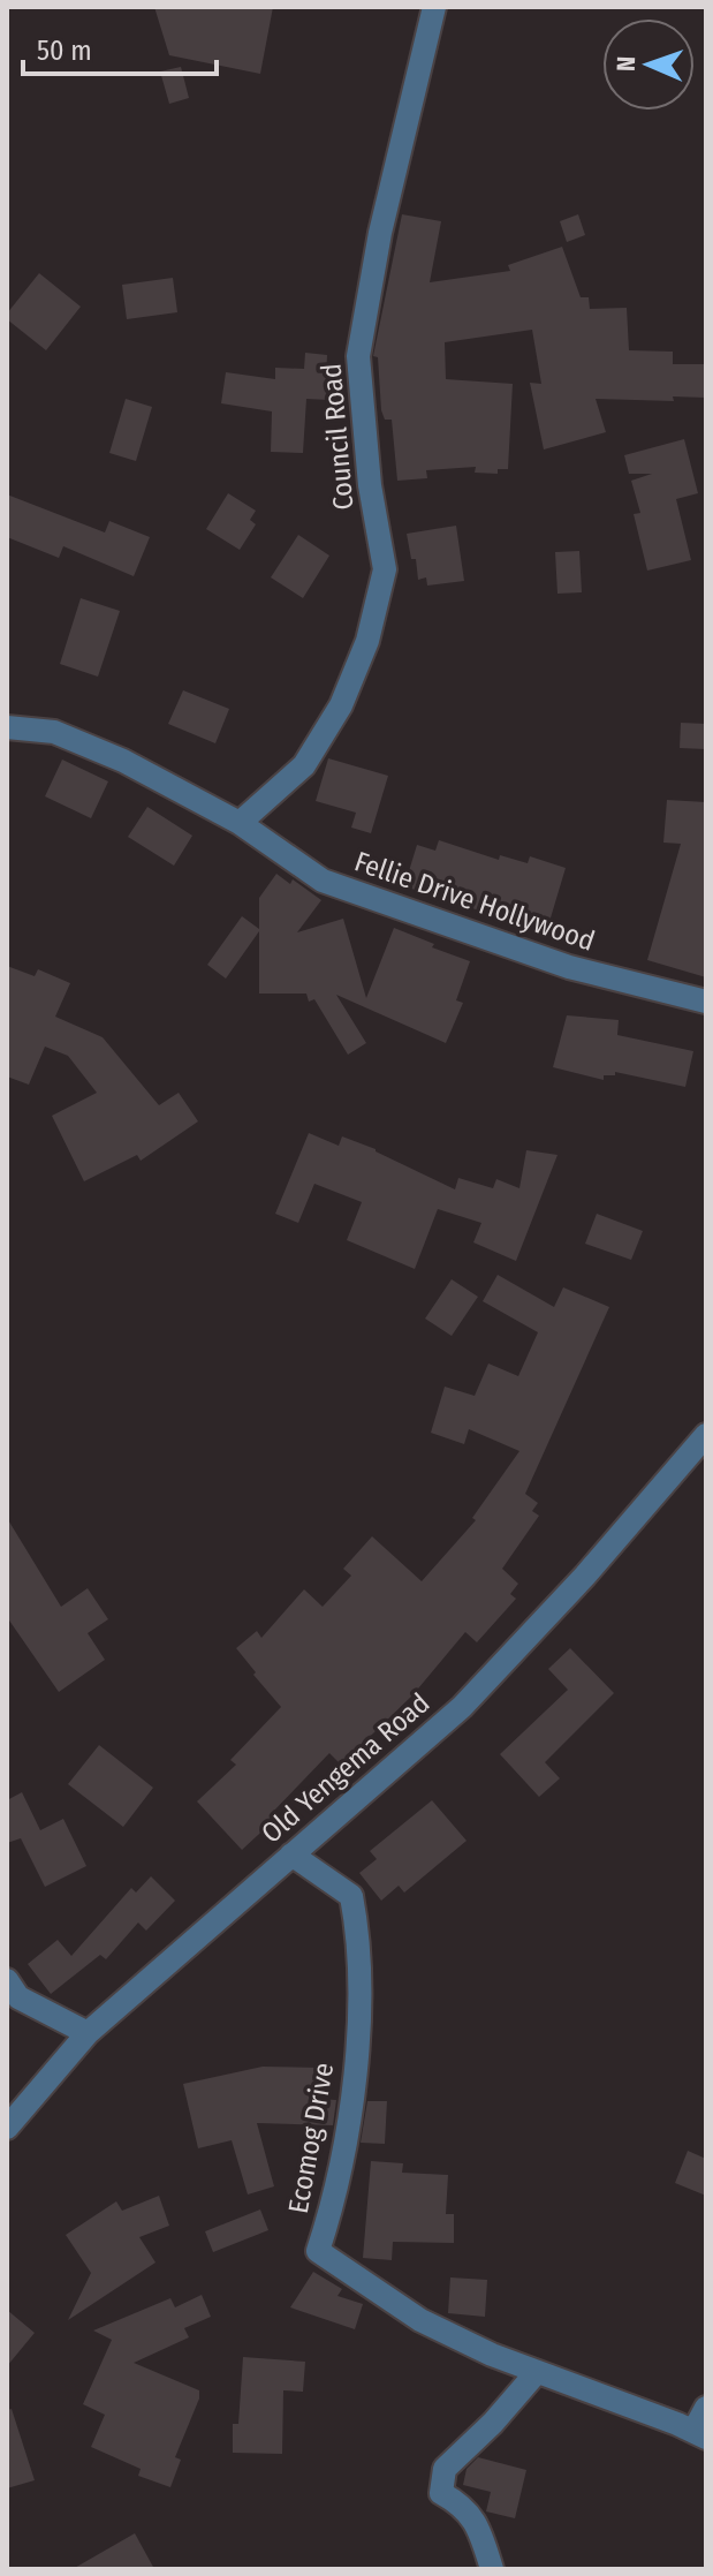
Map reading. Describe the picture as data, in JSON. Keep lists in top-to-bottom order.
{
  "streets": {
    "street": [
      "Council Road",
      "Fellie Drive Hollywood",
      "Old Yengema Road",
      "Ecomog Drive"
    ]
  },
  "crossings": [
    ["Council Road", "Fellie Drive Hollywood"],
    ["Old Yengema Road", "Ecomog Drive"]
  ],
  "scale_bar": "50 m",
  "north": "left"
}
